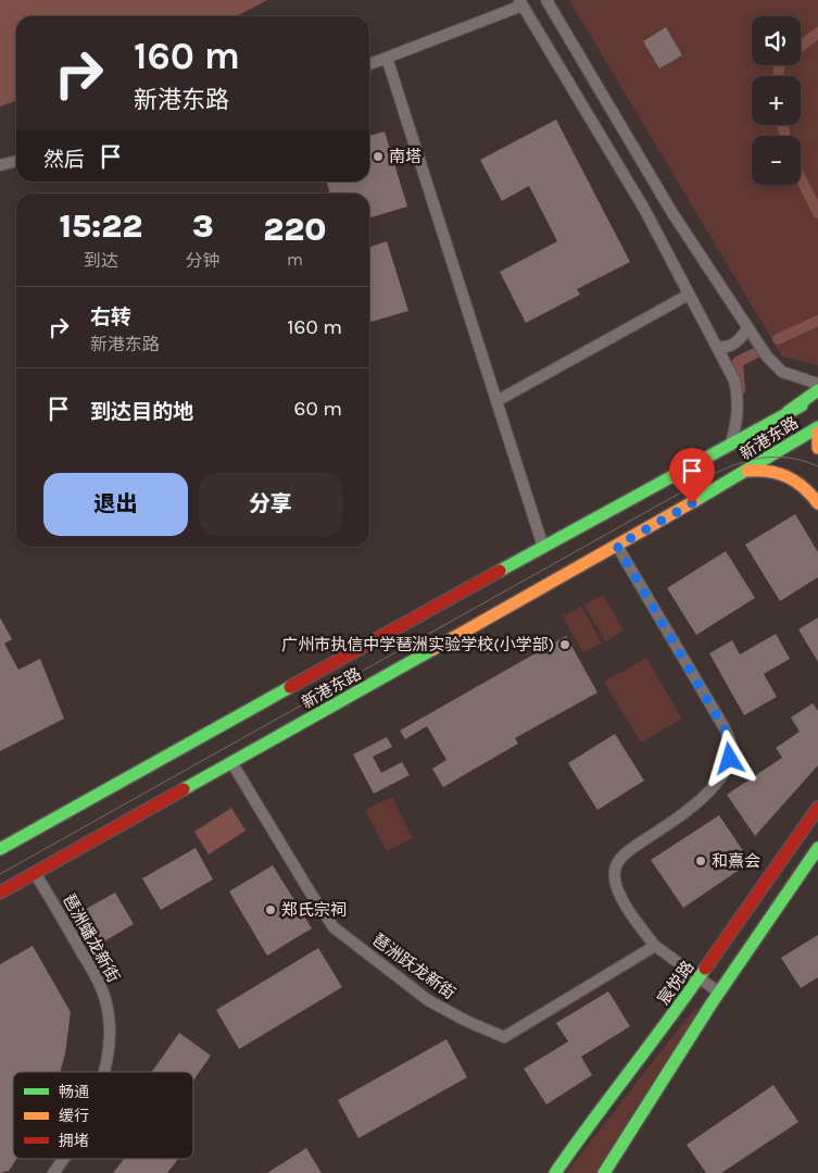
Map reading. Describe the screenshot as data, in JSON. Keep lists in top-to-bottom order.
{
  "streets": {
    "main road": ["新港东路", "宸悦路"],
    "street": ["琶洲蟠龙新街", "琶洲跃龙新街"]
  },
  "crossings": [
    ["新港东路", "琶洲蟠龙新街"],
    ["新港东路", "琶洲跃龙新街"]
  ],
  "places": [
    "南塔",
    "广州市执信中学琶洲实验学校(小学部)",
    "和熹会",
    "郑氏宗祠"
  ],
  "legend": ["畅通", "缓行", "拥堵"],
  "page": {
    "map_buttons": ["+", "−"],
    "turn": ["160 m", "新港东路"],
    "then": "然后",
    "eta": [
      "15:22",
      "到达",
      "3",
      "分钟",
      "220",
      "m"
    ],
    "list": [
      {
        "name": "右转",
        "note": "新港东路",
        "value": "160 m"
      },
      {
        "name": "到达目的地",
        "value": "60 m"
      }
    ],
    "buttons": ["退出", "分享"]
  }
}
